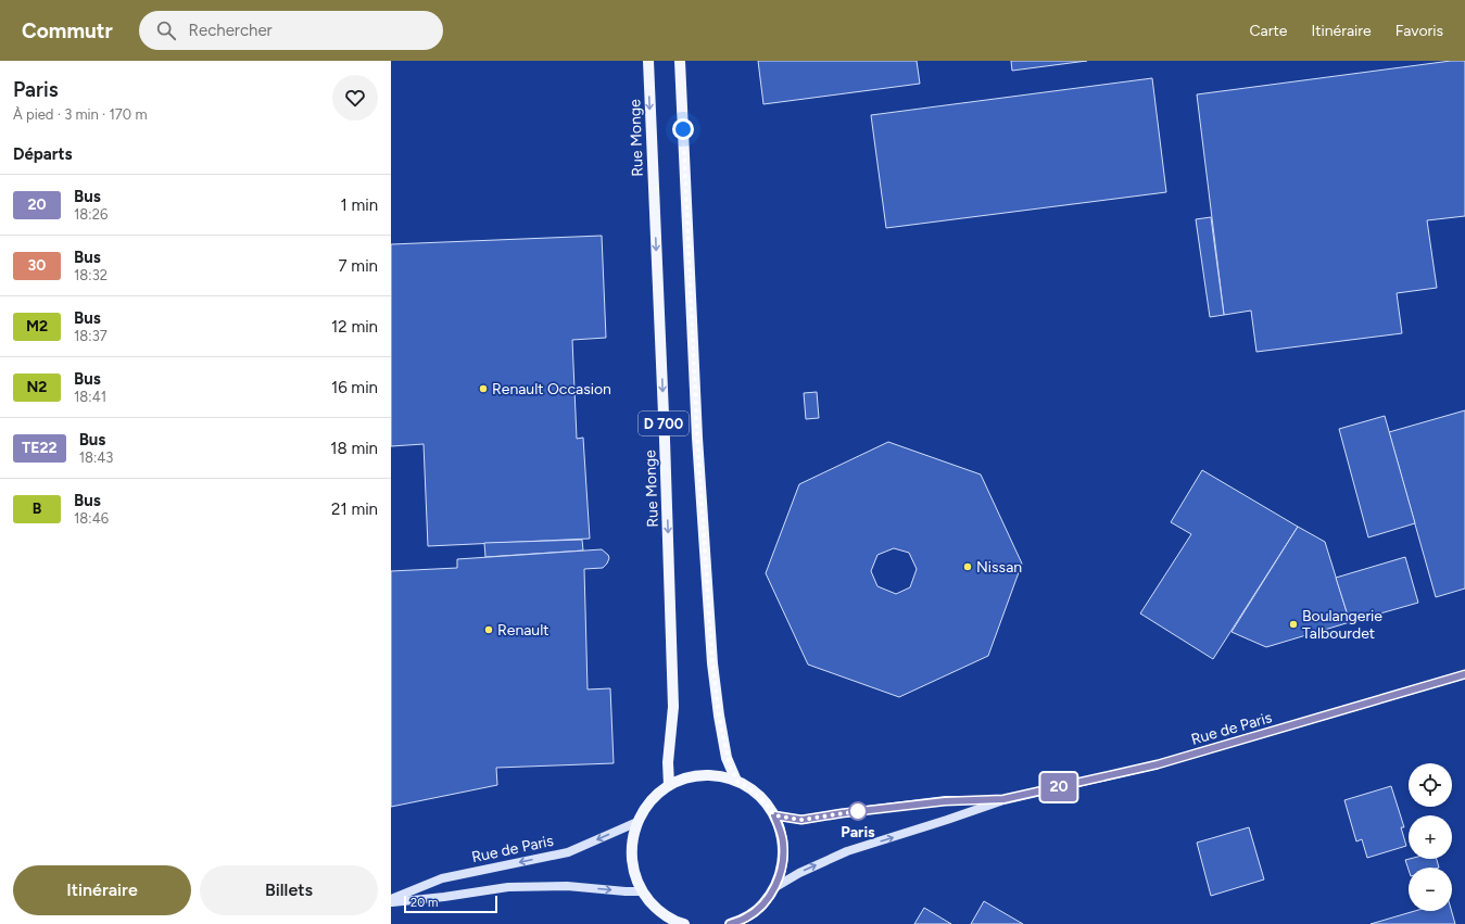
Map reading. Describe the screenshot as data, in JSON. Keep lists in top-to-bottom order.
{
  "streets": {
    "main road": ["Rue Monge", "D 700", "Rue de Paris"]
  },
  "places": [
    "Renault Occasion",
    "Nissan",
    "Boulangerie Talbourdet",
    "Renault",
    "Paris"
  ],
  "lines": ["bus line 20"],
  "scale_bar": "20 m",
  "page": {
    "header": "Commutr",
    "search": "Rechercher",
    "nav": ["Carte", "Itinéraire", "Favoris"],
    "heading": [
      ["Paris", "À pied · 3 min · 170 m"],
      "Départs"
    ],
    "on_map": "20",
    "list": [
      {
        "mark": "20",
        "name": "Bus",
        "note": "18:26",
        "value": "1 min"
      },
      {
        "mark": "30",
        "name": "Bus",
        "note": "18:32",
        "value": "7 min"
      },
      {
        "mark": "M2",
        "name": "Bus",
        "note": "18:37",
        "value": "12 min"
      },
      {
        "mark": "N2",
        "name": "Bus",
        "note": "18:41",
        "value": "16 min"
      },
      {
        "mark": "TE22",
        "name": "Bus",
        "note": "18:43",
        "value": "18 min"
      },
      {
        "mark": "B",
        "name": "Bus",
        "note": "18:46",
        "value": "21 min"
      }
    ],
    "map_buttons": ["+", "−"],
    "buttons": ["Itinéraire", "Billets"],
    "scale": "20 m"
  }
}
